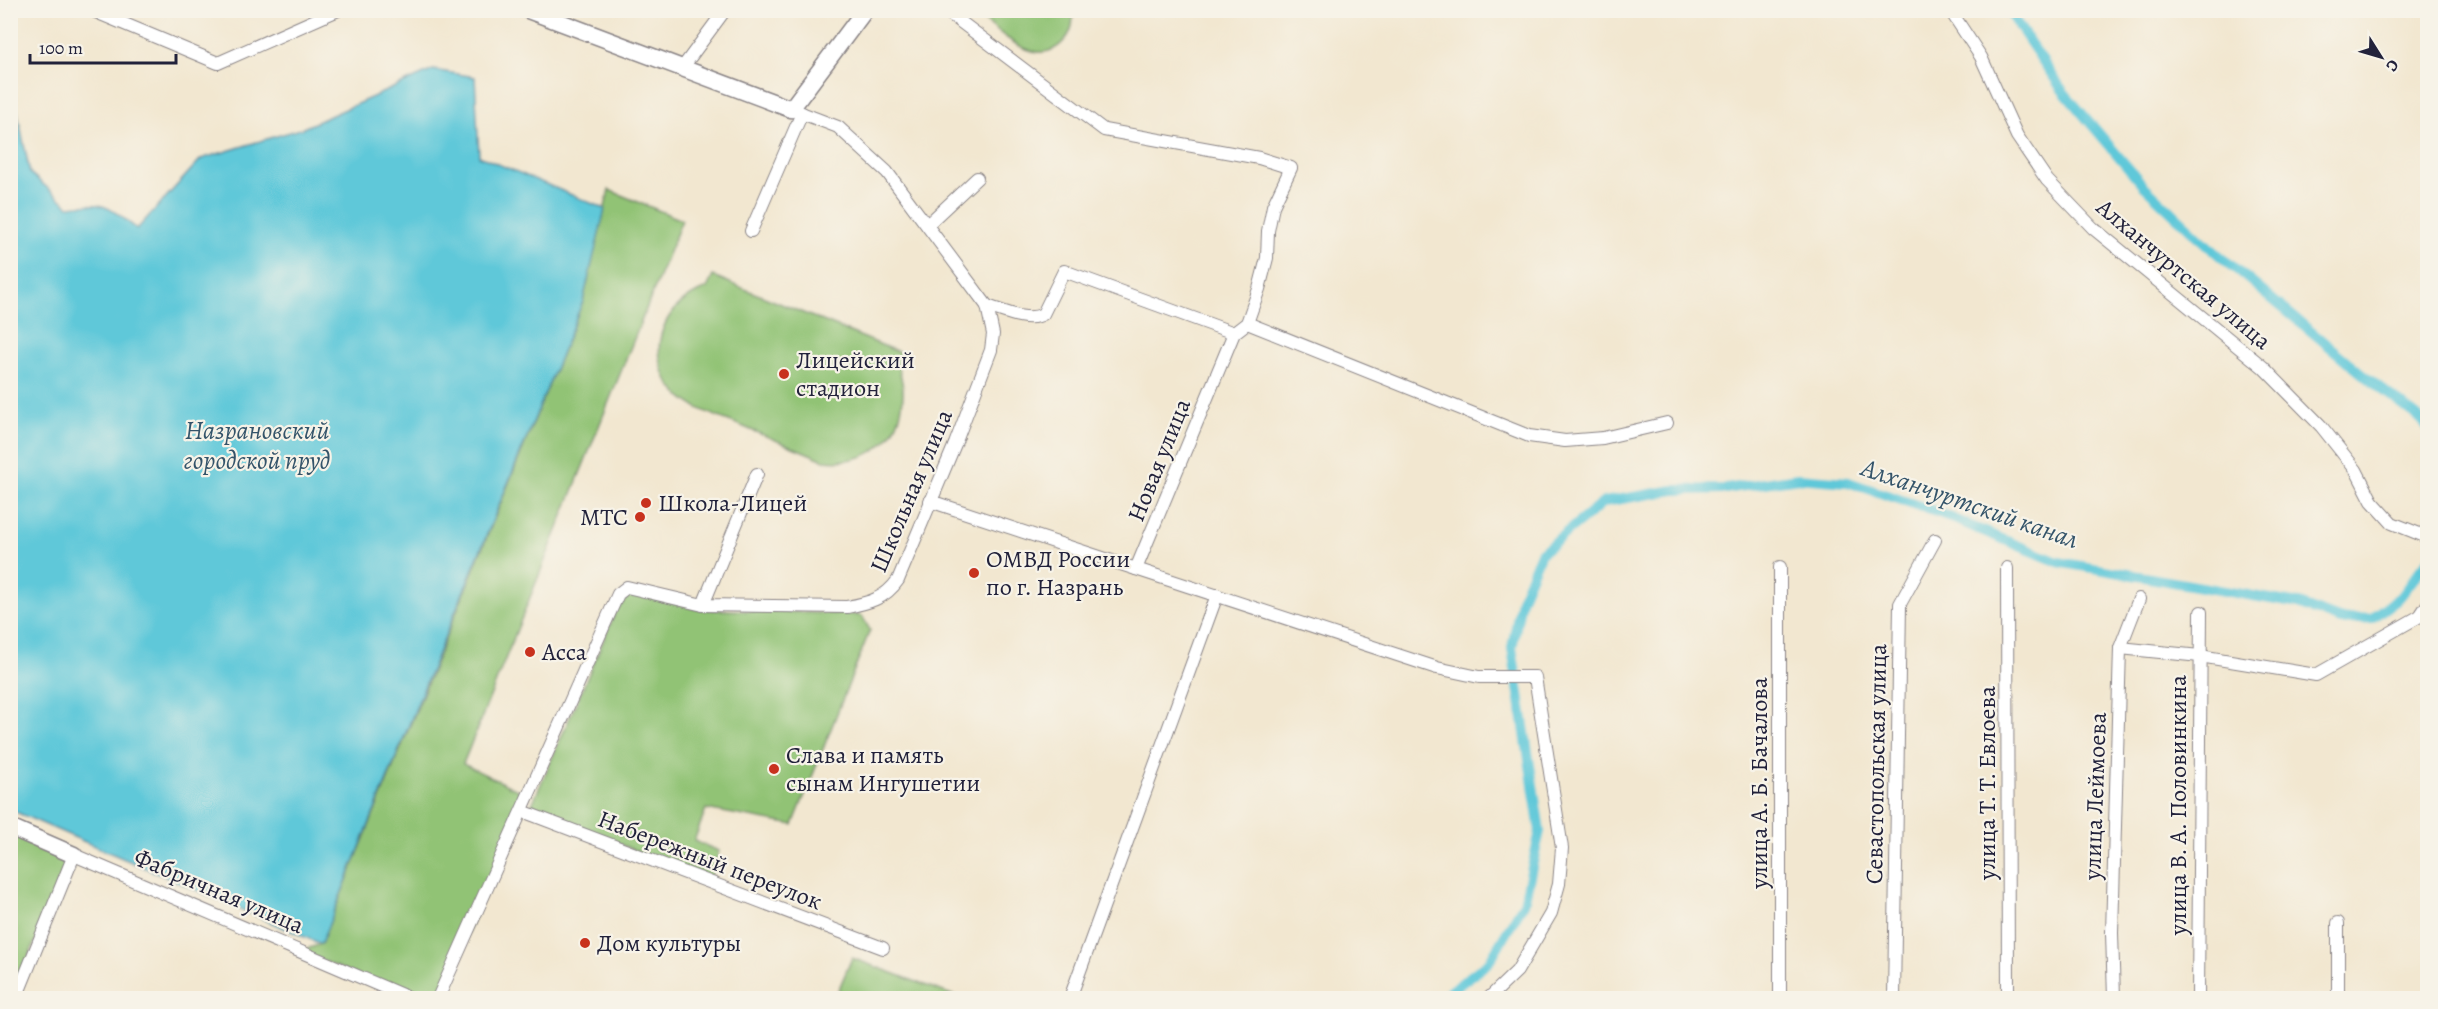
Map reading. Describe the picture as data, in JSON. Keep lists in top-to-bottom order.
{
  "streets": {
    "street": [
      "Алханчуртская улица",
      "Новая улица",
      "Школьная улица",
      "Севастопольская улица",
      "улица А. Б. Бачалова",
      "улица Т. Т. Евлоева",
      "улица Леймоева",
      "улица В. А. Половинкина",
      "Набережный переулок",
      "Фабричная улица"
    ]
  },
  "crossings": [
    ["Школьная улица", "Набережный переулок"]
  ],
  "water": ["Назрановский городской пруд", "Алханчуртский канал"],
  "places": [
    "Лицейский стадион",
    "Школа-Лицей",
    "МТС",
    "ОМВД России по г. Назрань",
    "Асса",
    "Слава и память сынам Ингушетии",
    "Дом культуры"
  ],
  "scale_bar": "100 m",
  "north": "bottom right"
}
